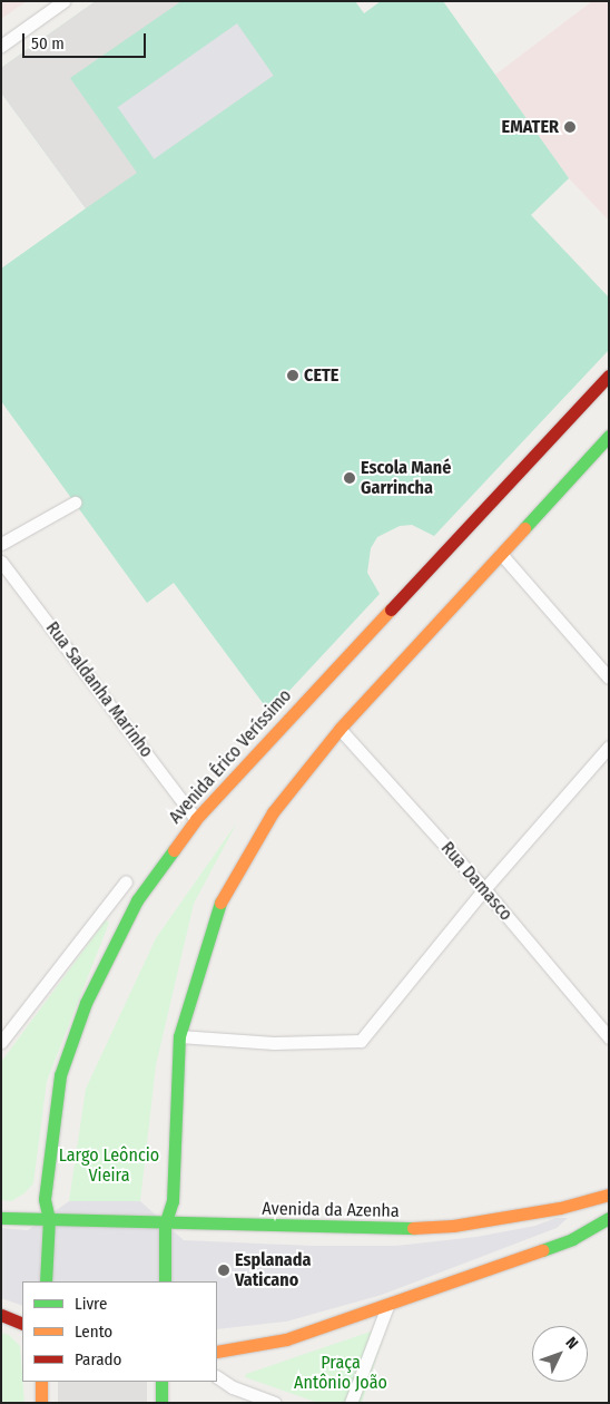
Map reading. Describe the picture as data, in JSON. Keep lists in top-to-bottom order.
{
  "streets": {
    "main road": ["Avenida Érico Veríssimo", "Avenida da Azenha"],
    "street": ["Rua Saldanha Marinho", "Rua Damasco"]
  },
  "crossings": [
    ["Rua Saldanha Marinho", "Avenida Érico Veríssimo"],
    ["Avenida Érico Veríssimo", "Avenida da Azenha"]
  ],
  "parks": ["Largo Leôncio Vieira", "Praça Antônio João"],
  "places": [
    "EMATER",
    "CETE",
    "Escola Mané Garrincha",
    "Esplanada Vaticano"
  ],
  "legend": ["Livre", "Lento", "Parado"],
  "scale_bar": "50 m",
  "north": "top right"
}
